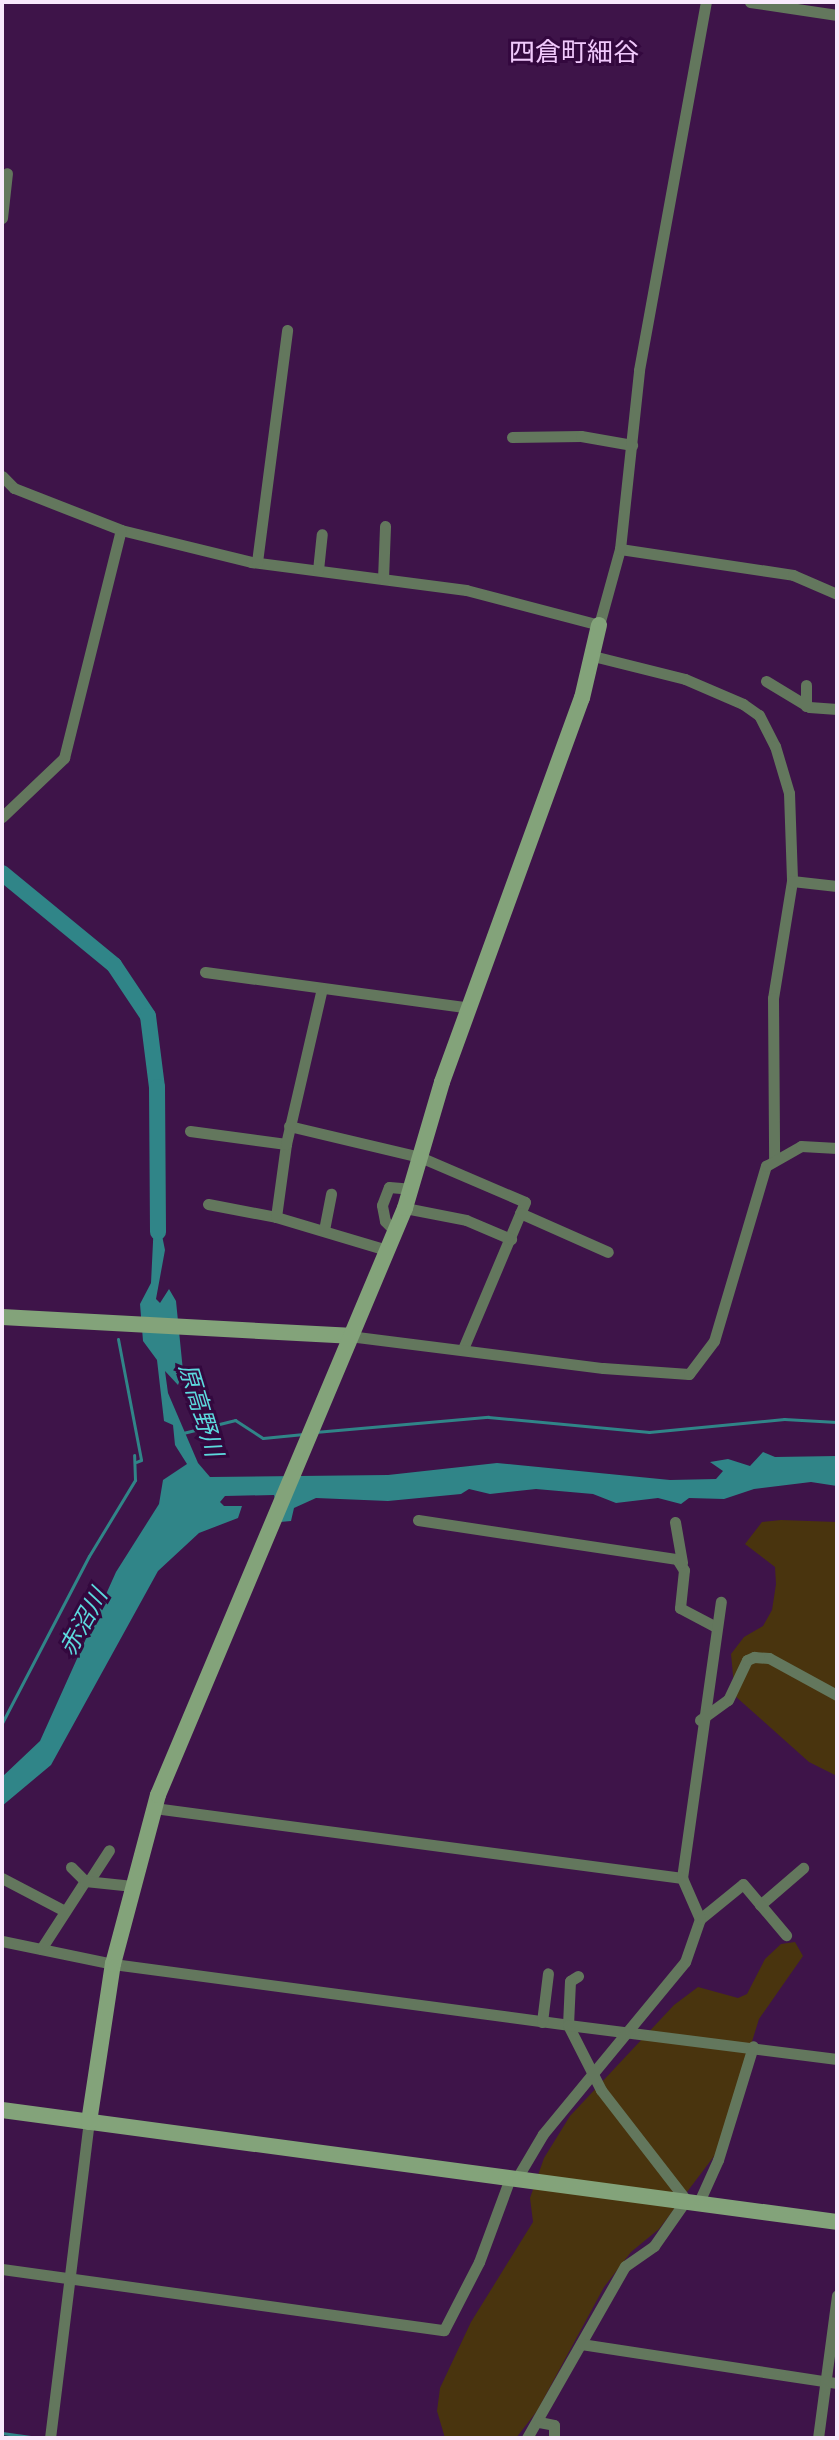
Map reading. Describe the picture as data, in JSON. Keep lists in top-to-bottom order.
{
  "districts": ["四倉町細谷"],
  "water": ["原高野川", "赤沼川"]
}
